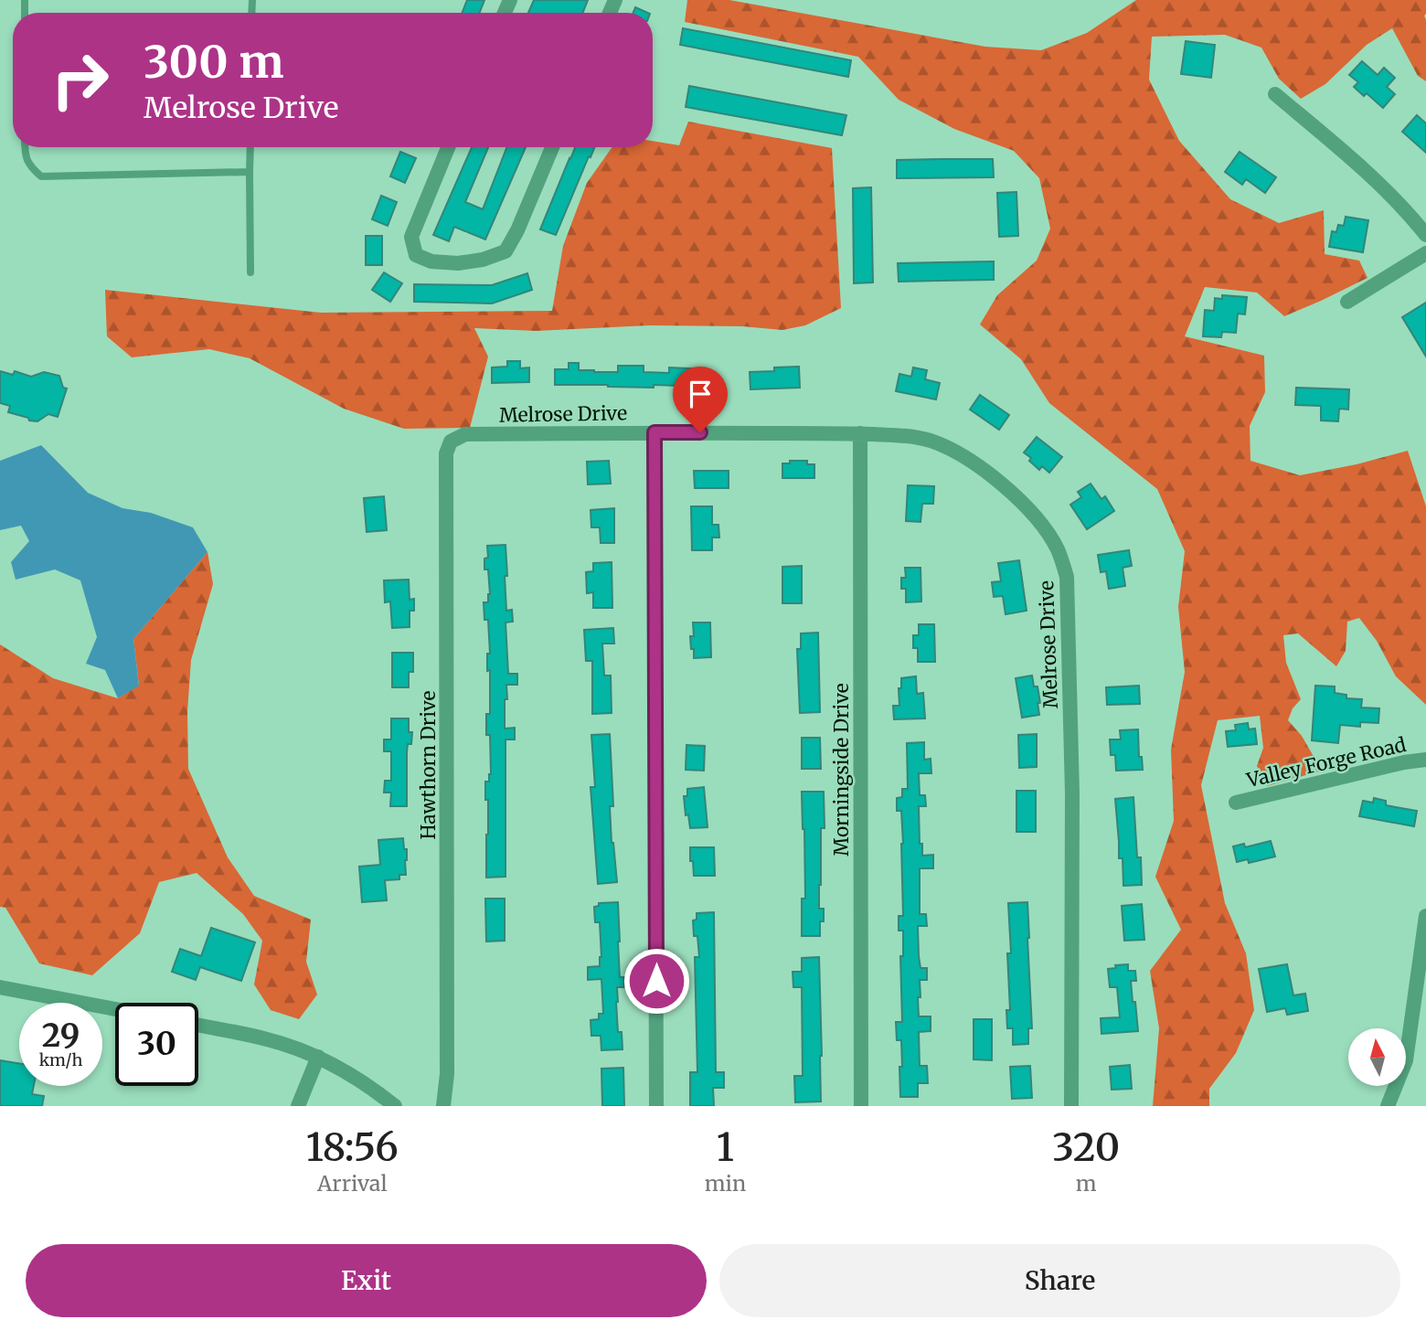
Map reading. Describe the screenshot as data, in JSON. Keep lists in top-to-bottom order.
{
  "streets": {
    "street": [
      "Melrose Drive",
      "Valley Forge Road",
      "Hawthorn Drive",
      "Morningside Drive"
    ]
  },
  "crossings": [
    ["Melrose Drive", "Hawthorn Drive"],
    ["Melrose Drive", "Morningside Drive"]
  ],
  "north": "top",
  "page": {
    "turn": ["300 m", "Melrose Drive"],
    "speed": "29 km/h",
    "limit": "30",
    "eta": [
      "18:56",
      "Arrival",
      "1",
      "min",
      "320",
      "m"
    ],
    "buttons": ["Exit", "Share"]
  }
}
